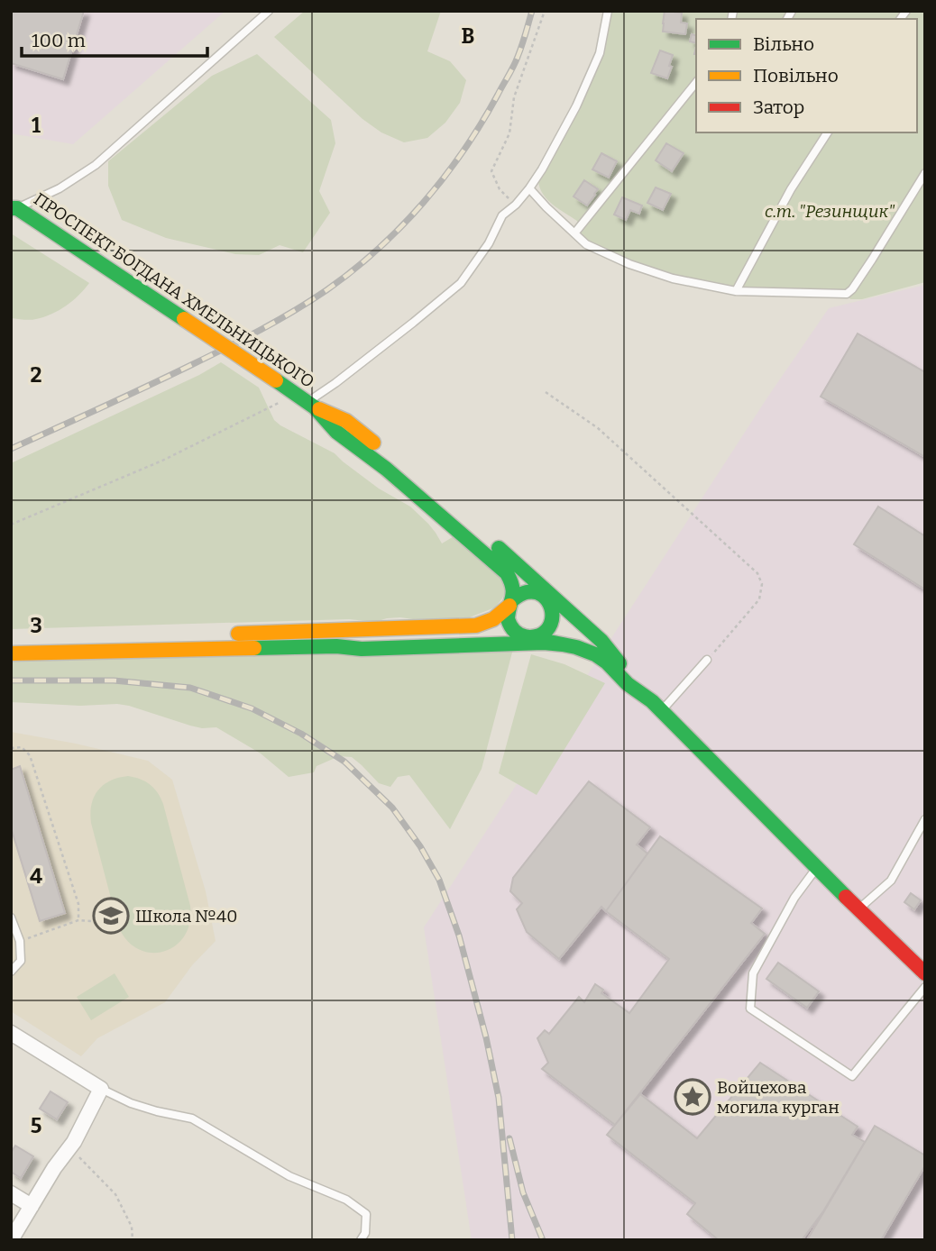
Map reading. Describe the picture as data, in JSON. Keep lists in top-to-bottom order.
{
  "streets": {
    "main road": ["ПРОСПЕКТ БОГДАНА ХМЕЛЬНИЦЬКОГО"]
  },
  "parks": ["с.т. \"Резинщик\""],
  "places": {
    "school or university": ["Школа №40"],
    "place": ["Войцехова могила курган"]
  },
  "legend": ["Вільно", "Повільно", "Затор"],
  "scale_bar": "100 m",
  "grid": {
    "columns": ["B"],
    "rows": [
      "1",
      "2",
      "3",
      "4",
      "5"
    ]
  }
}
